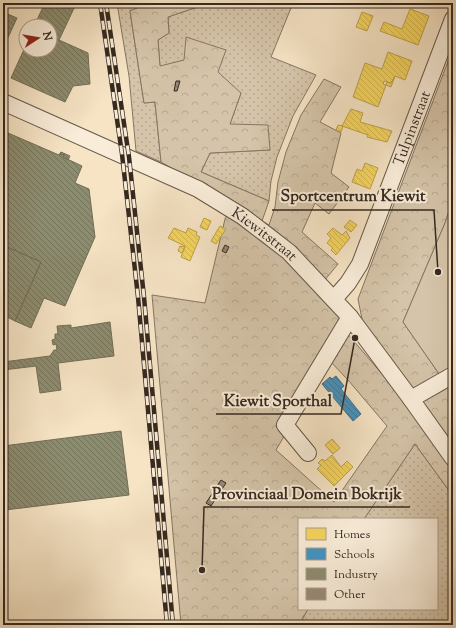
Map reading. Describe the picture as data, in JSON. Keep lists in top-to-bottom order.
{
  "streets": {
    "street": ["Tulpinstraat", "Kiewitstraat"]
  },
  "crossings": [
    ["Tulpinstraat", "Kiewitstraat"]
  ],
  "places": ["Sportcentrum Kiewit", "Kiewit Sporthal", "Provinciaal Domein Bokrijk"],
  "legend": [
    "Homes",
    "Schools",
    "Industry",
    "Other"
  ],
  "north": "right"
}
